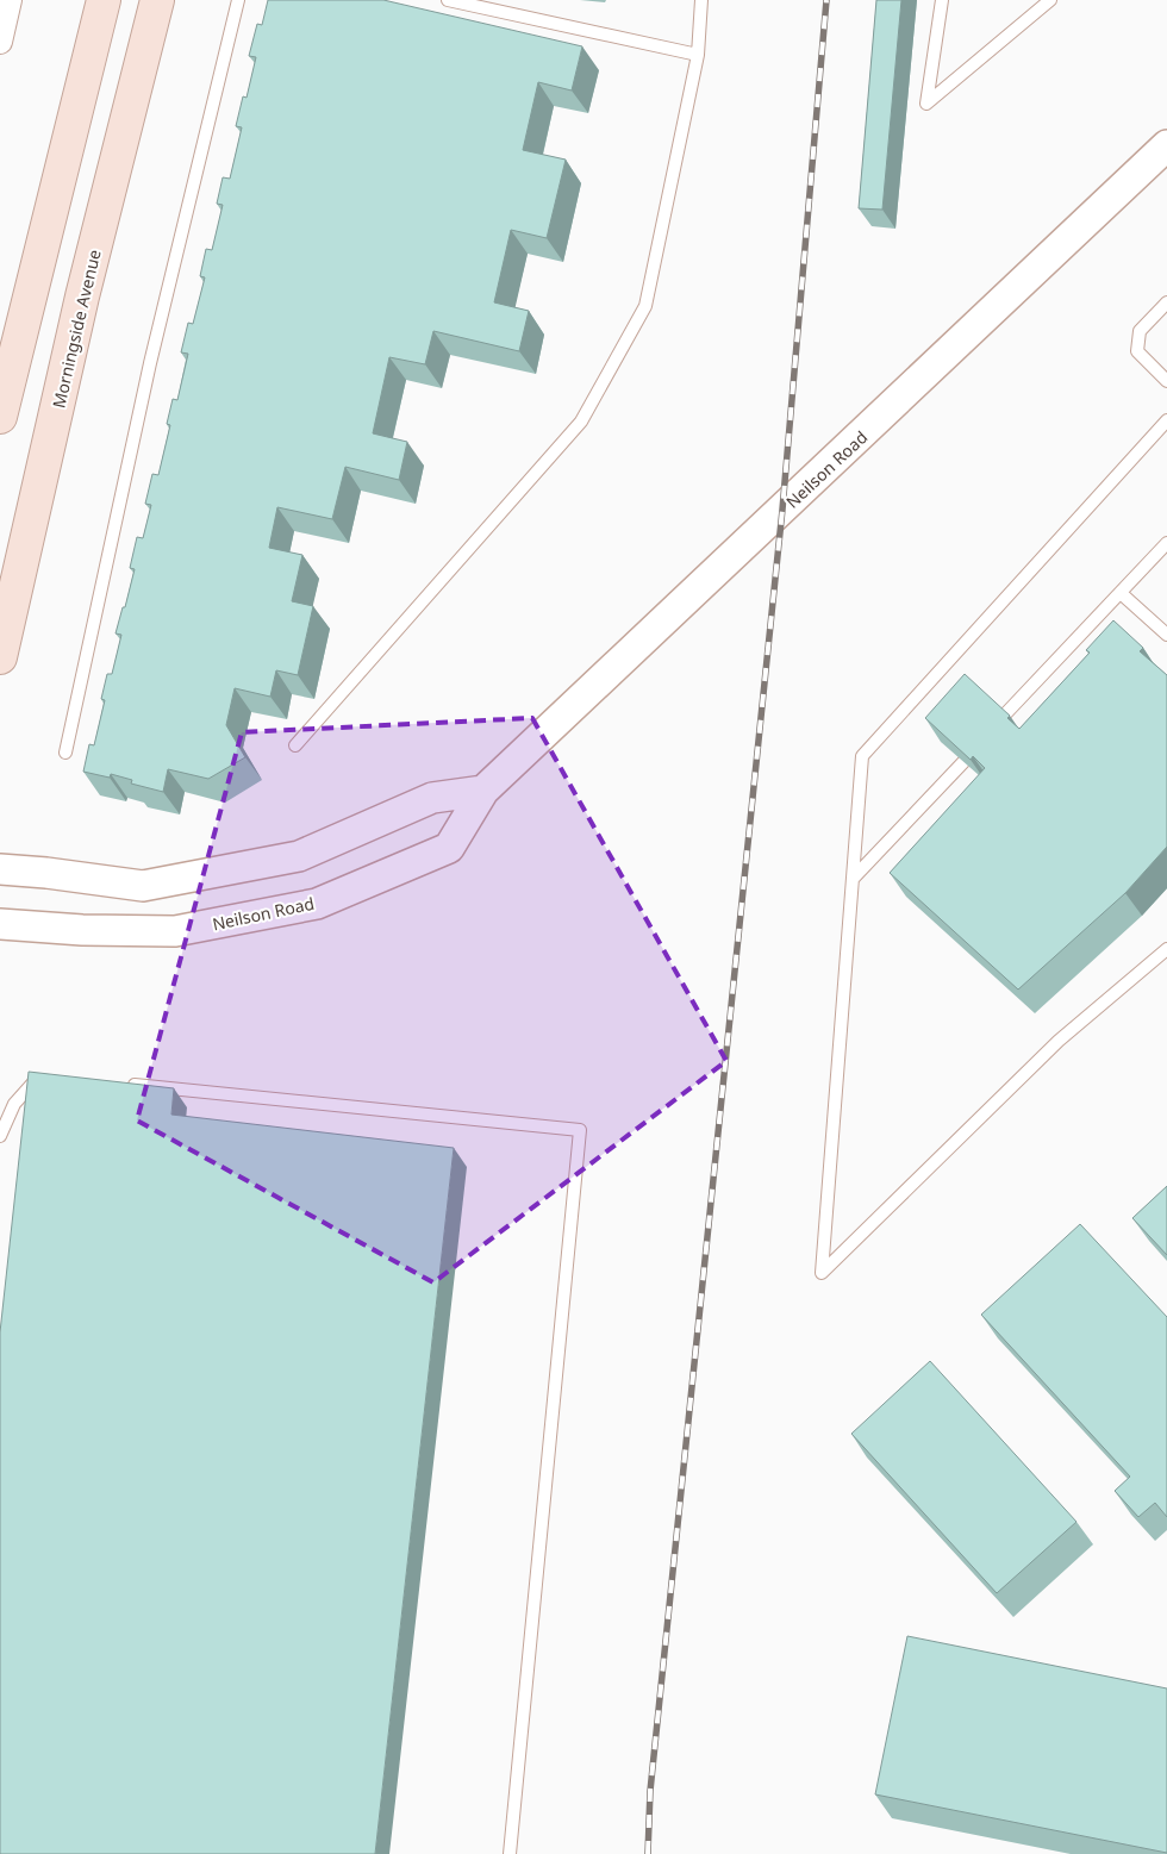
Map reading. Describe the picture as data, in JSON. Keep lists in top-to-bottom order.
{
  "streets": {
    "main road": ["Morningside Avenue"],
    "street": ["Neilson Road"]
  }
}
